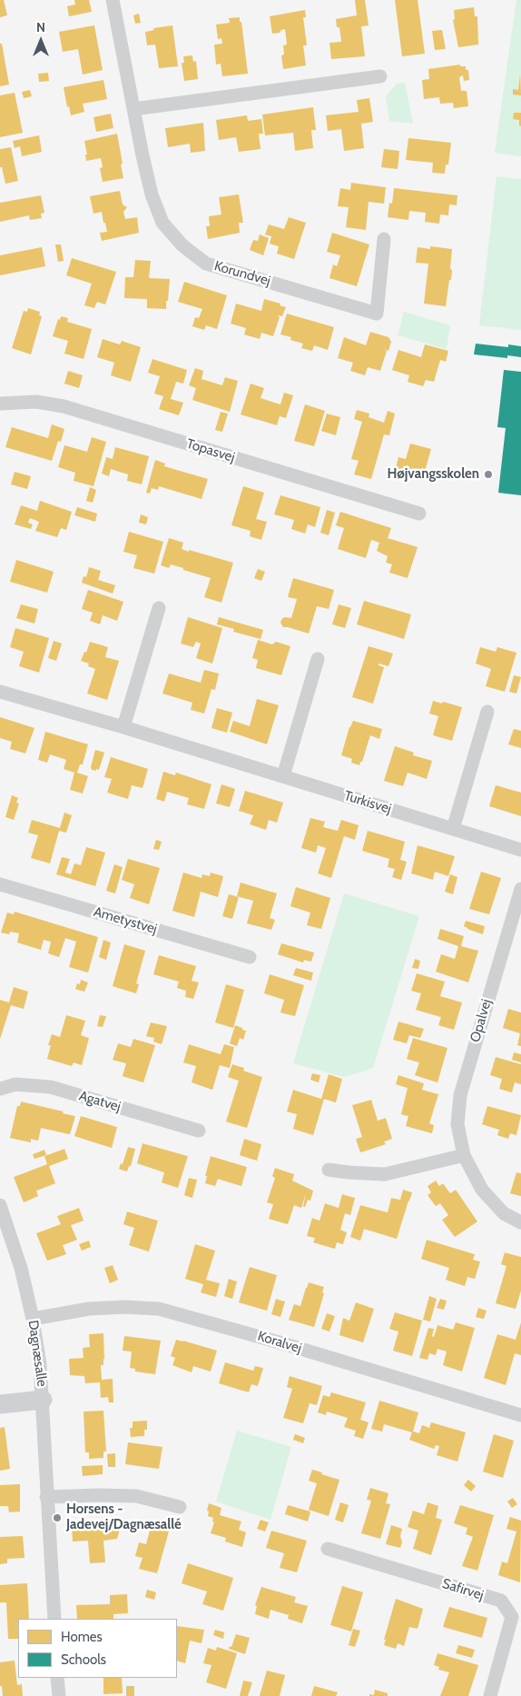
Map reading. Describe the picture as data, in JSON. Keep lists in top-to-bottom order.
{
  "streets": {
    "street": [
      "Korundvej",
      "Topasvej",
      "Turkisvej",
      "Ametystvej",
      "Opalvej",
      "Agatvej",
      "Koralvej",
      "Dagnæsalle",
      "Safirvej"
    ]
  },
  "crossings": [
    ["Koralvej", "Dagnæsalle"]
  ],
  "places": ["Højvangsskolen", "Horsens - Jadevej/Dagnæsallé"],
  "legend": ["Homes", "Schools"],
  "north": "top"
}
